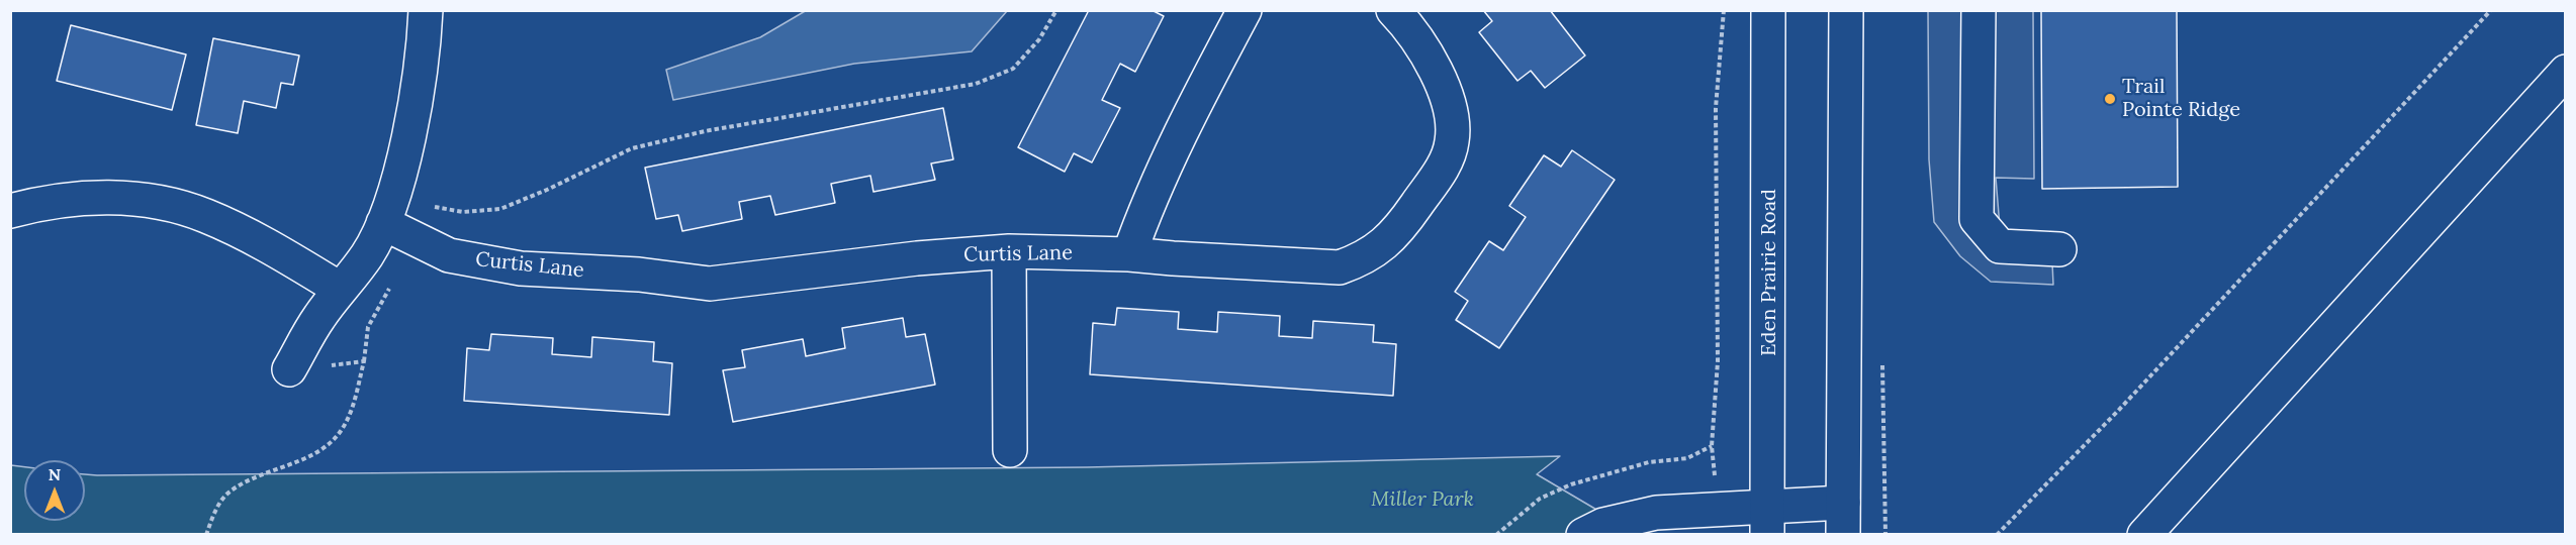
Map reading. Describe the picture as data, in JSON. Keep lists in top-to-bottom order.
{
  "streets": {
    "street": ["Curtis Lane", "Eden Prairie Road"]
  },
  "parks": ["Miller Park"],
  "places": ["Trail Pointe Ridge"],
  "north": "top"
}
